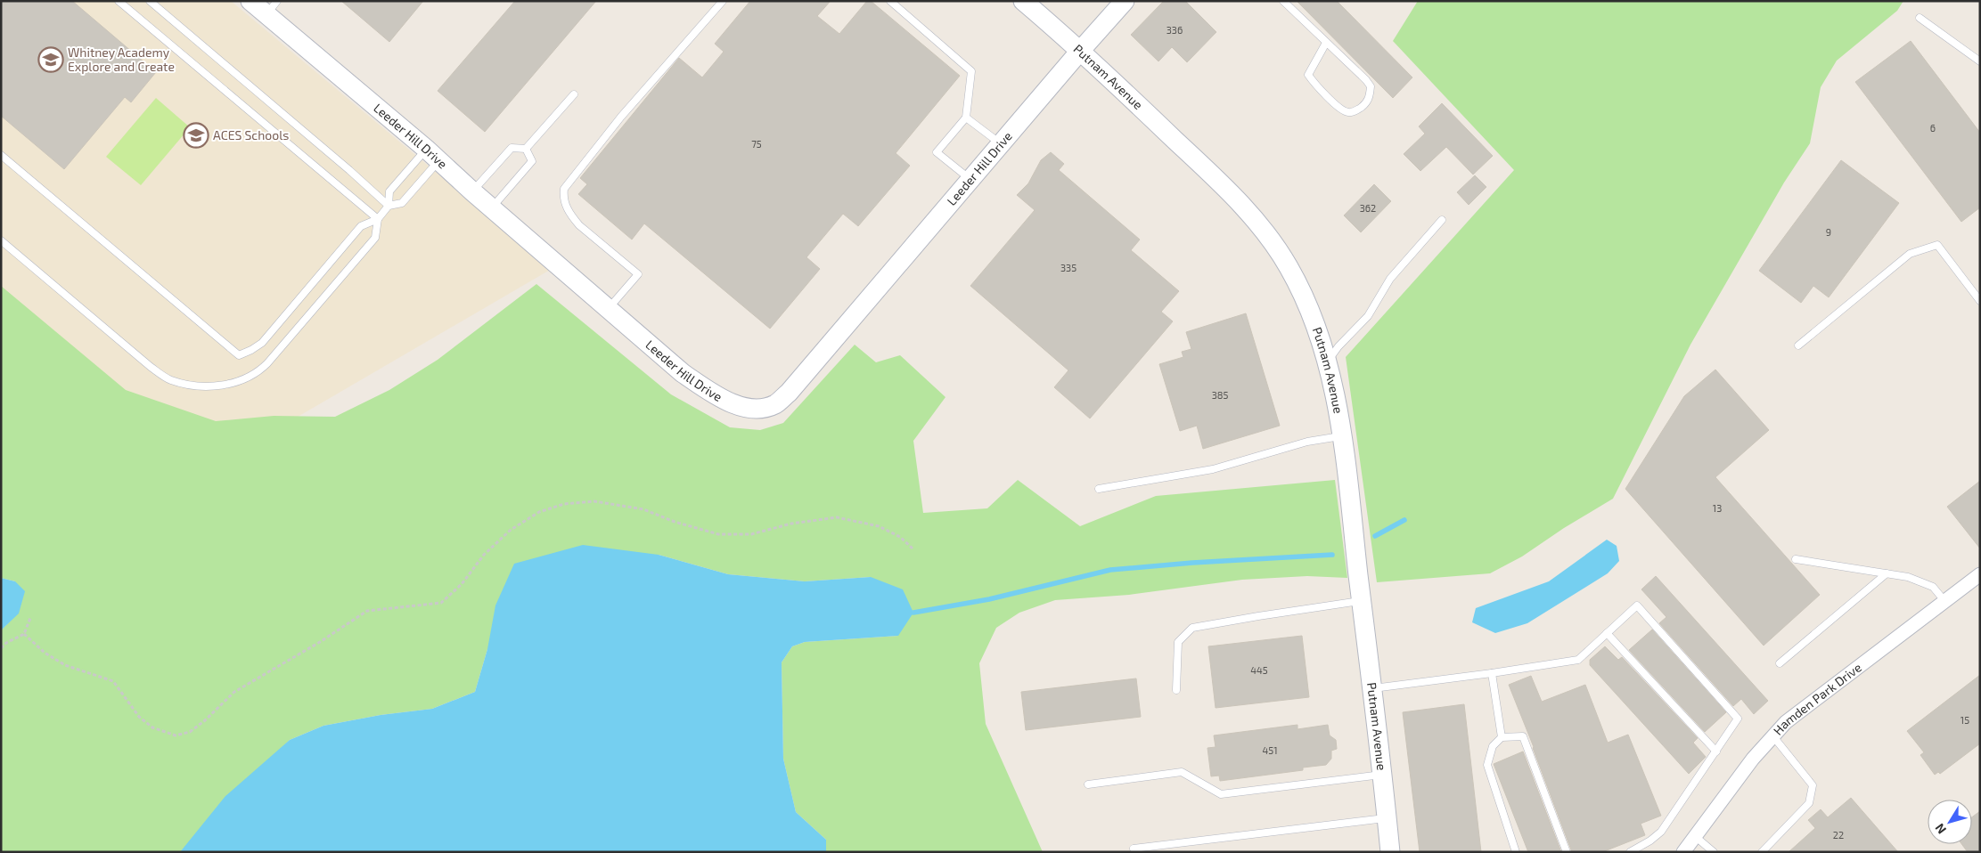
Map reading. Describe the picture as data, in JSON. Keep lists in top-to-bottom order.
{
  "streets": {
    "street": ["Putnam Avenue", "Leeder Hill Drive", "Hamden Park Drive"]
  },
  "crossings": [
    ["Putnam Avenue", "Leeder Hill Drive"]
  ],
  "places": {
    "school or university": ["Whitney Academy Explore and Create", "ACES Schools"]
  },
  "house_numbers": [
    "336",
    "6",
    "75",
    "362",
    "9",
    "335",
    "385",
    "13",
    "445",
    "15",
    "451",
    "22"
  ],
  "north": "bottom left"
}
